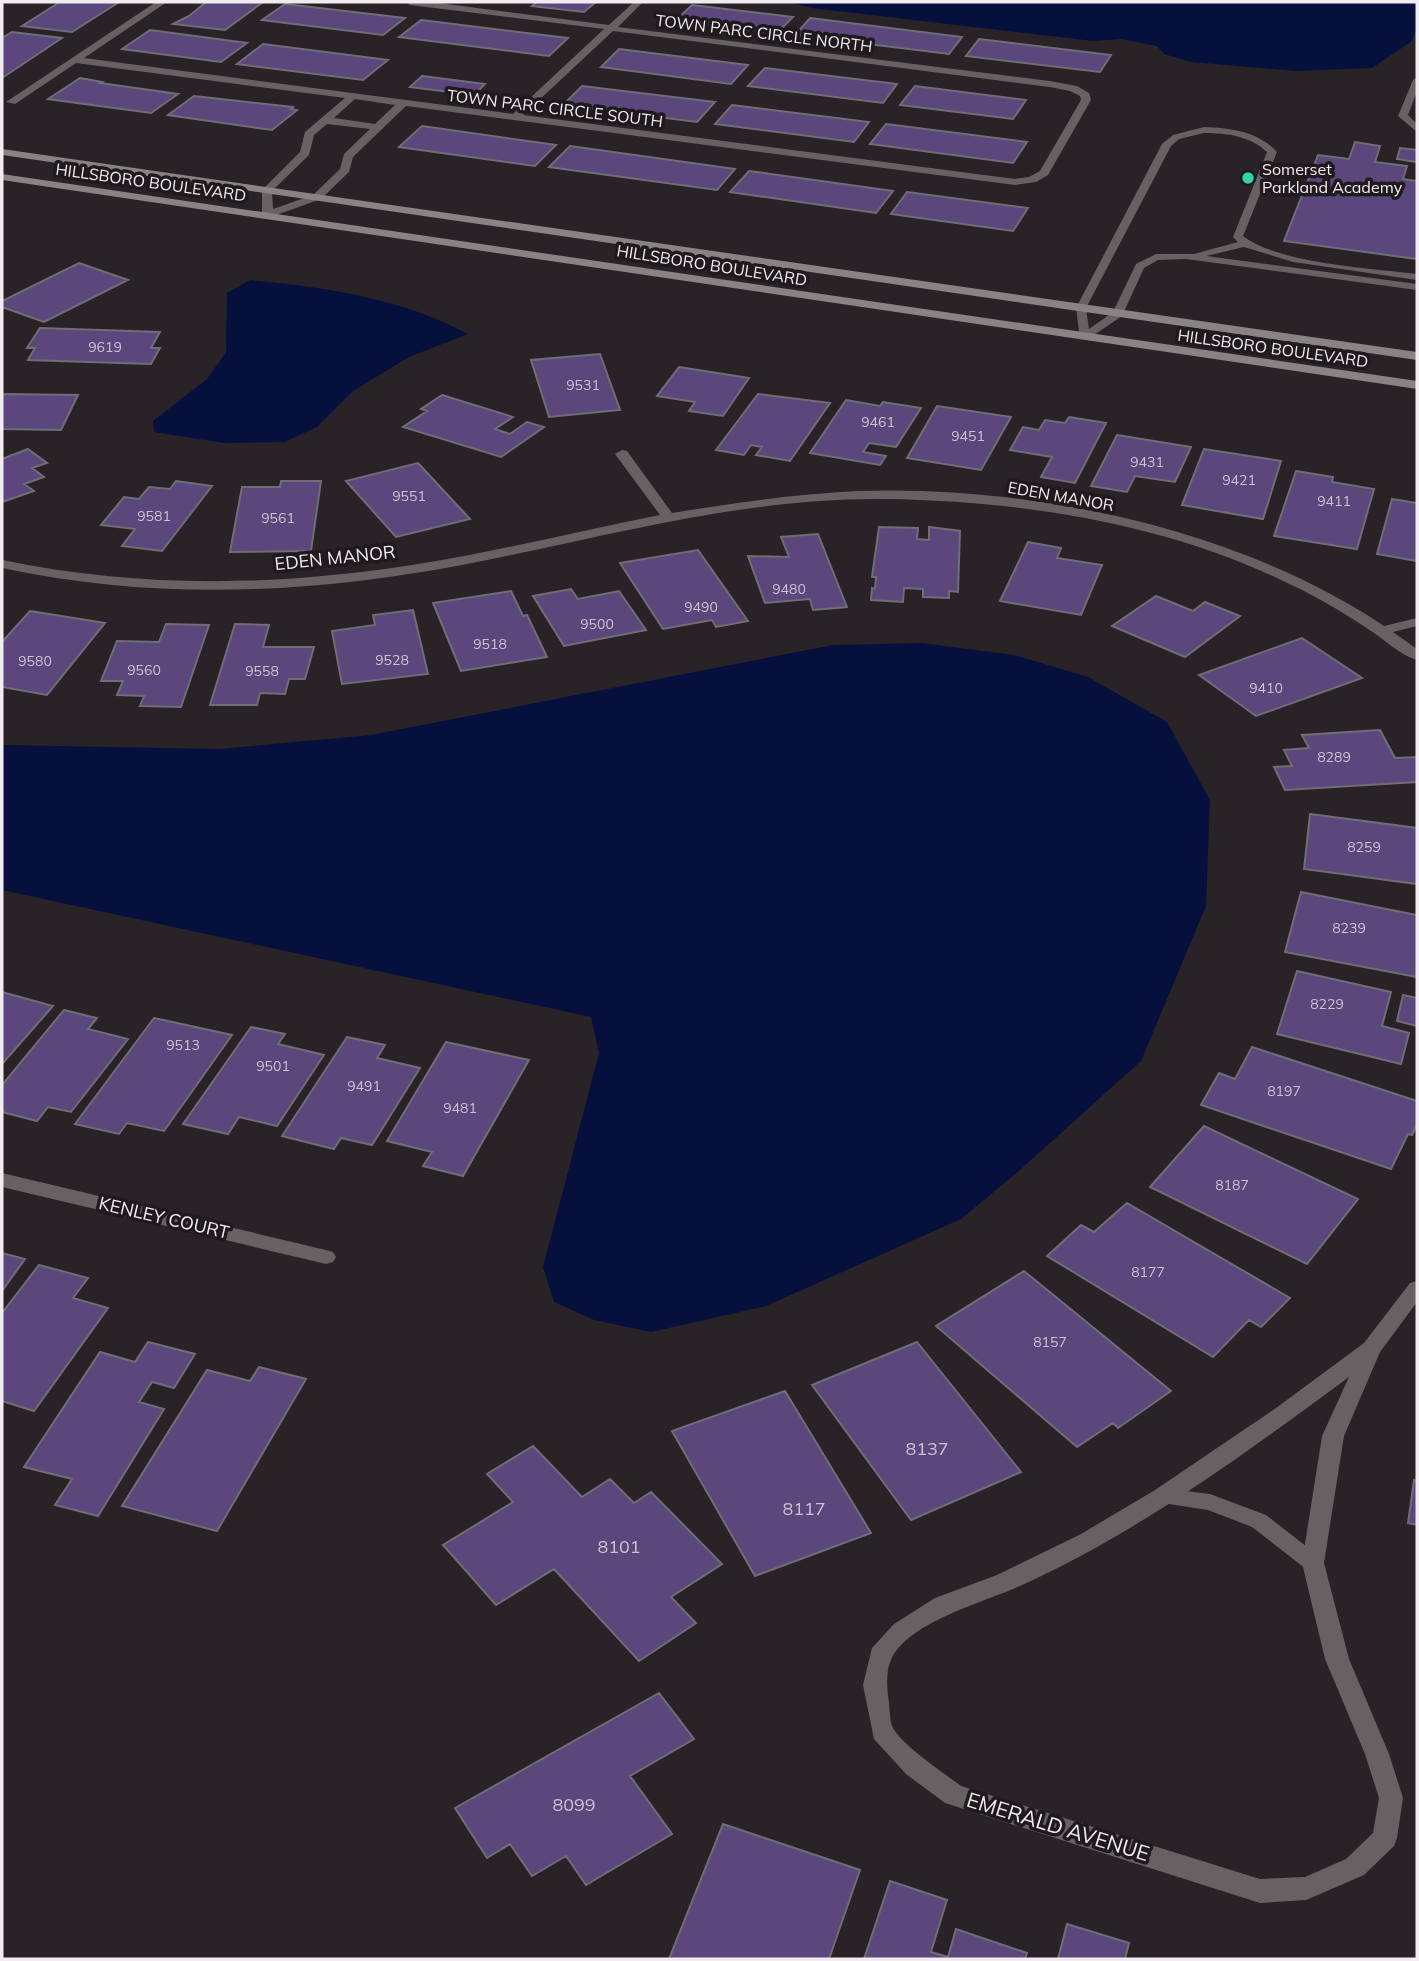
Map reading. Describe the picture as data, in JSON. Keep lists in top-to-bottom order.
{
  "streets": {
    "street": [
      "TOWN PARC CIRCLE NORTH",
      "TOWN PARC CIRCLE SOUTH",
      "HILLSBORO BOULEVARD",
      "EDEN MANOR",
      "KENLEY COURT",
      "EMERALD AVENUE"
    ]
  },
  "crossings": [
    ["TOWN PARC CIRCLE NORTH", "TOWN PARC CIRCLE SOUTH"]
  ],
  "places": ["Somerset Parkland Academy"],
  "house_numbers": [
    "9619",
    "9531",
    "9461",
    "9451",
    "9431",
    "9421",
    "9551",
    "9411",
    "9581",
    "9561",
    "9480",
    "9490",
    "9500",
    "9518",
    "9528",
    "9580",
    "9560",
    "9558",
    "9410",
    "8289",
    "8259",
    "8239",
    "8229",
    "9513",
    "9501",
    "9491",
    "8197",
    "9481",
    "8187",
    "8177",
    "8157",
    "8137",
    "8117",
    "8101",
    "8099"
  ]
}
